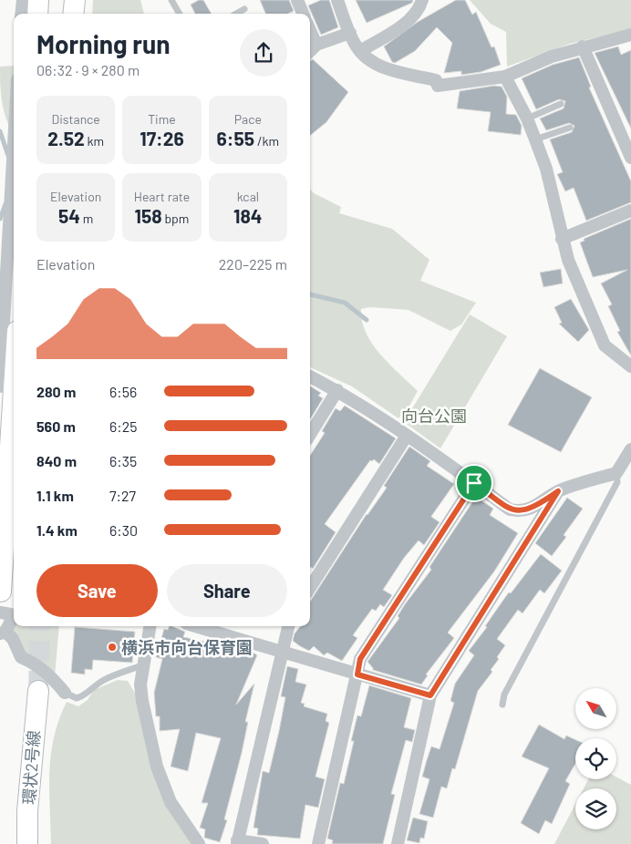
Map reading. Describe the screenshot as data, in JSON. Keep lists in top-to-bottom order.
{
  "streets": {
    "main road": ["環状2号線"]
  },
  "parks": ["向台公園"],
  "places": ["横浜市向台保育園"],
  "north": "top left",
  "page": {
    "heading": ["Morning run", "06:32 · 9 × 280 m"],
    "stats": [
      ["Distance", "2.52 km"],
      ["Time", "17:26"],
      ["Pace", "6:55 /km"],
      ["Elevation", "54 m"],
      ["Heart rate", "158 bpm"],
      ["kcal", "184"]
    ],
    "chart": ["Elevation", "220–225 m"],
    "list": [
      {
        "name": "280 m",
        "note": "6:56"
      },
      {
        "name": "560 m",
        "note": "6:25"
      },
      {
        "name": "840 m",
        "note": "6:35"
      },
      {
        "name": "1.1 km",
        "note": "7:27"
      },
      {
        "name": "1.4 km",
        "note": "6:30"
      }
    ],
    "buttons": ["Save", "Share"]
  }
}
